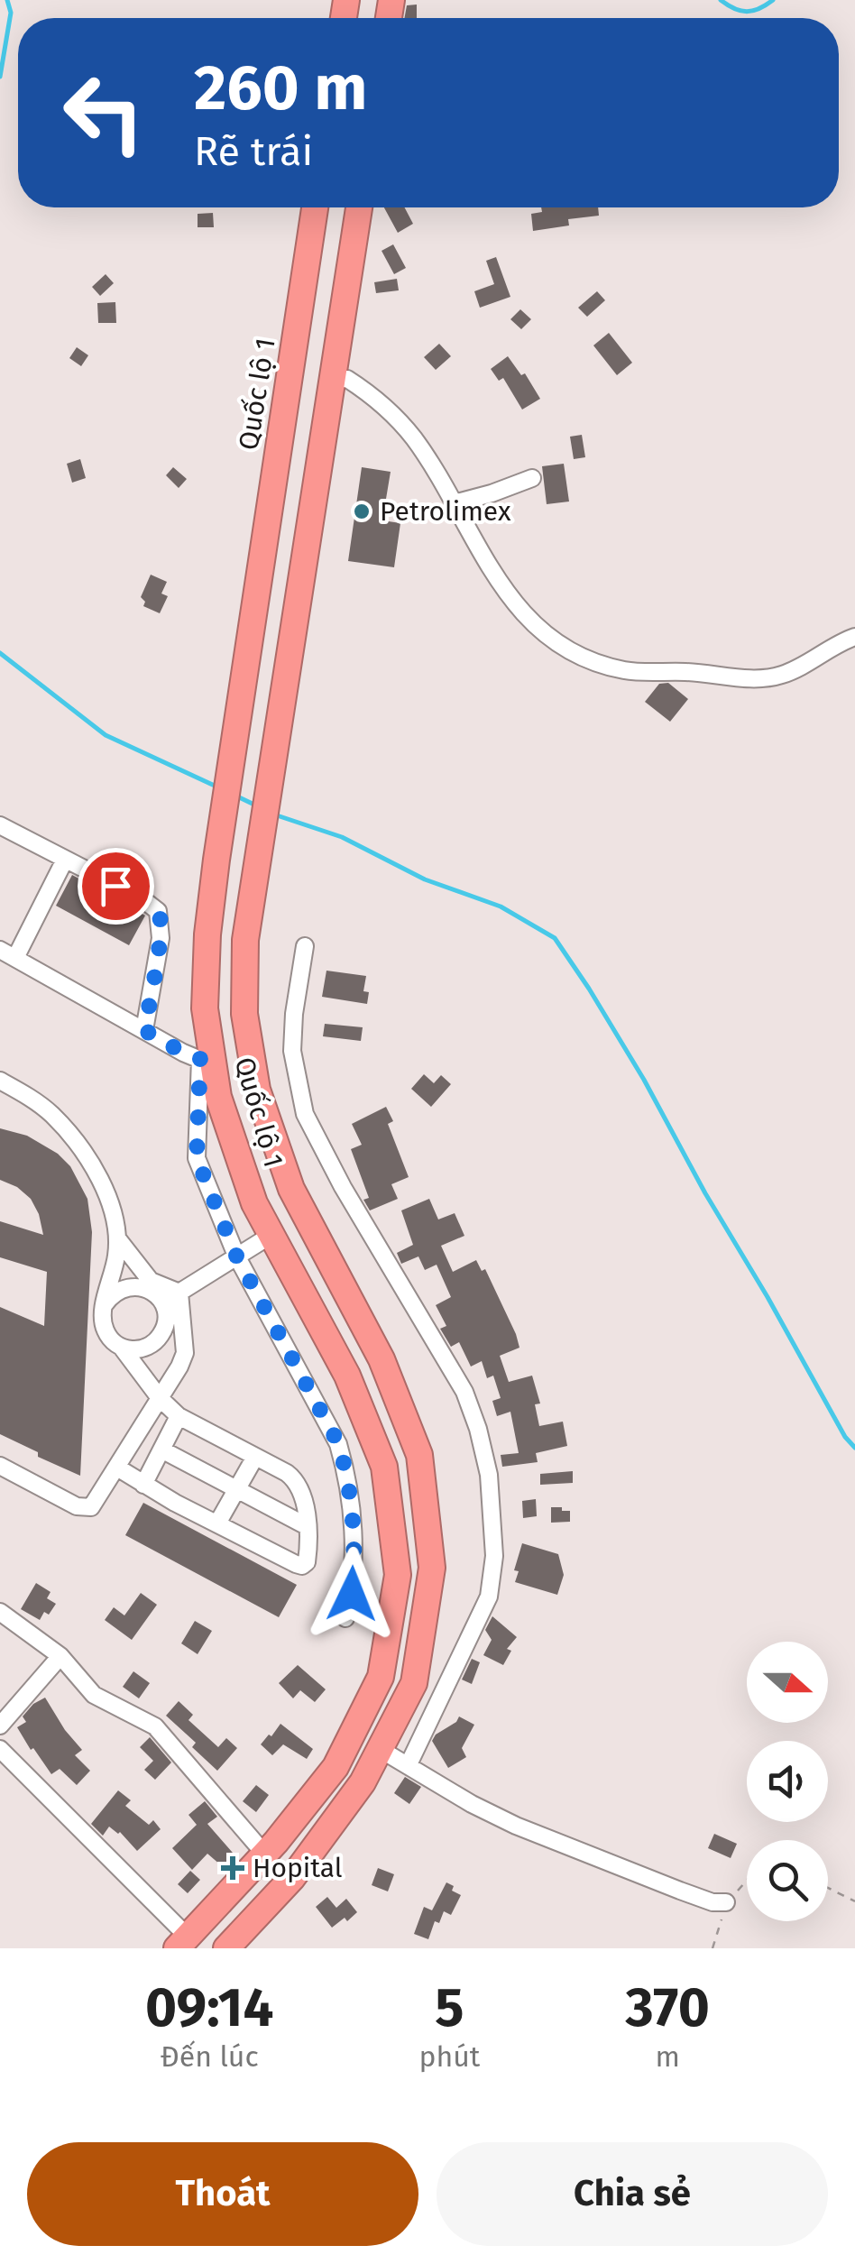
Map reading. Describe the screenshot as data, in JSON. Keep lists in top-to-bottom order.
{
  "streets": {
    "highway": ["Quốc lộ 1"]
  },
  "places": {
    "other": ["Petrolimex"],
    "health": ["Hopital"]
  },
  "north": "right",
  "page": {
    "turn": ["260 m", "Rẽ trái"],
    "eta": [
      "09:14",
      "Đến lúc",
      "5",
      "phút",
      "370",
      "m"
    ],
    "buttons": ["Thoát", "Chia sẻ"]
  }
}
